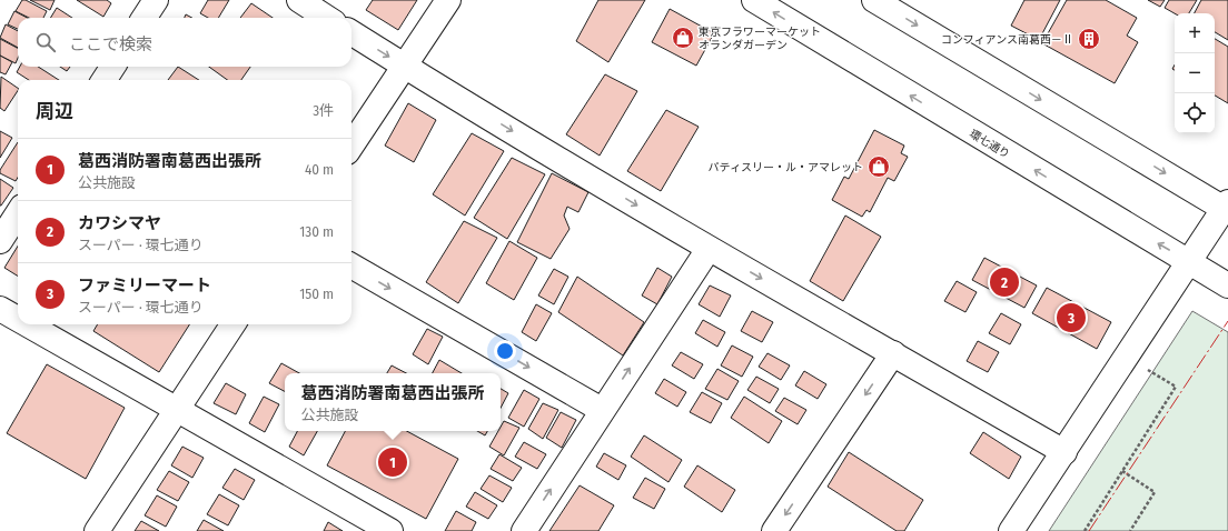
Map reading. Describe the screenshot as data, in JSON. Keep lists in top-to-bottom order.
{
  "streets": {
    "street": ["環七通り"]
  },
  "places": {
    "shop": ["東京フラワーマーケット オランダガーデン", "パティスリー・ル・アマレット"],
    "building": ["コンフィアンス南葛西－Ⅱ"]
  },
  "page": {
    "map_buttons": ["+", "−"],
    "search": "ここで検索",
    "heading": ["周辺", "3件"],
    "list": [
      {
        "mark": "1",
        "name": "葛西消防署南葛西出張所",
        "note": "公共施設",
        "value": "40 m"
      },
      {
        "mark": "2",
        "name": "カワシマヤ",
        "note": "スーパー · 環七通り",
        "value": "130 m"
      },
      {
        "mark": "3",
        "name": "ファミリーマート",
        "note": "スーパー · 環七通り",
        "value": "150 m"
      }
    ],
    "pins": ["2", "3", "1"],
    "popup": ["葛西消防署南葛西出張所", "公共施設"]
  }
}
